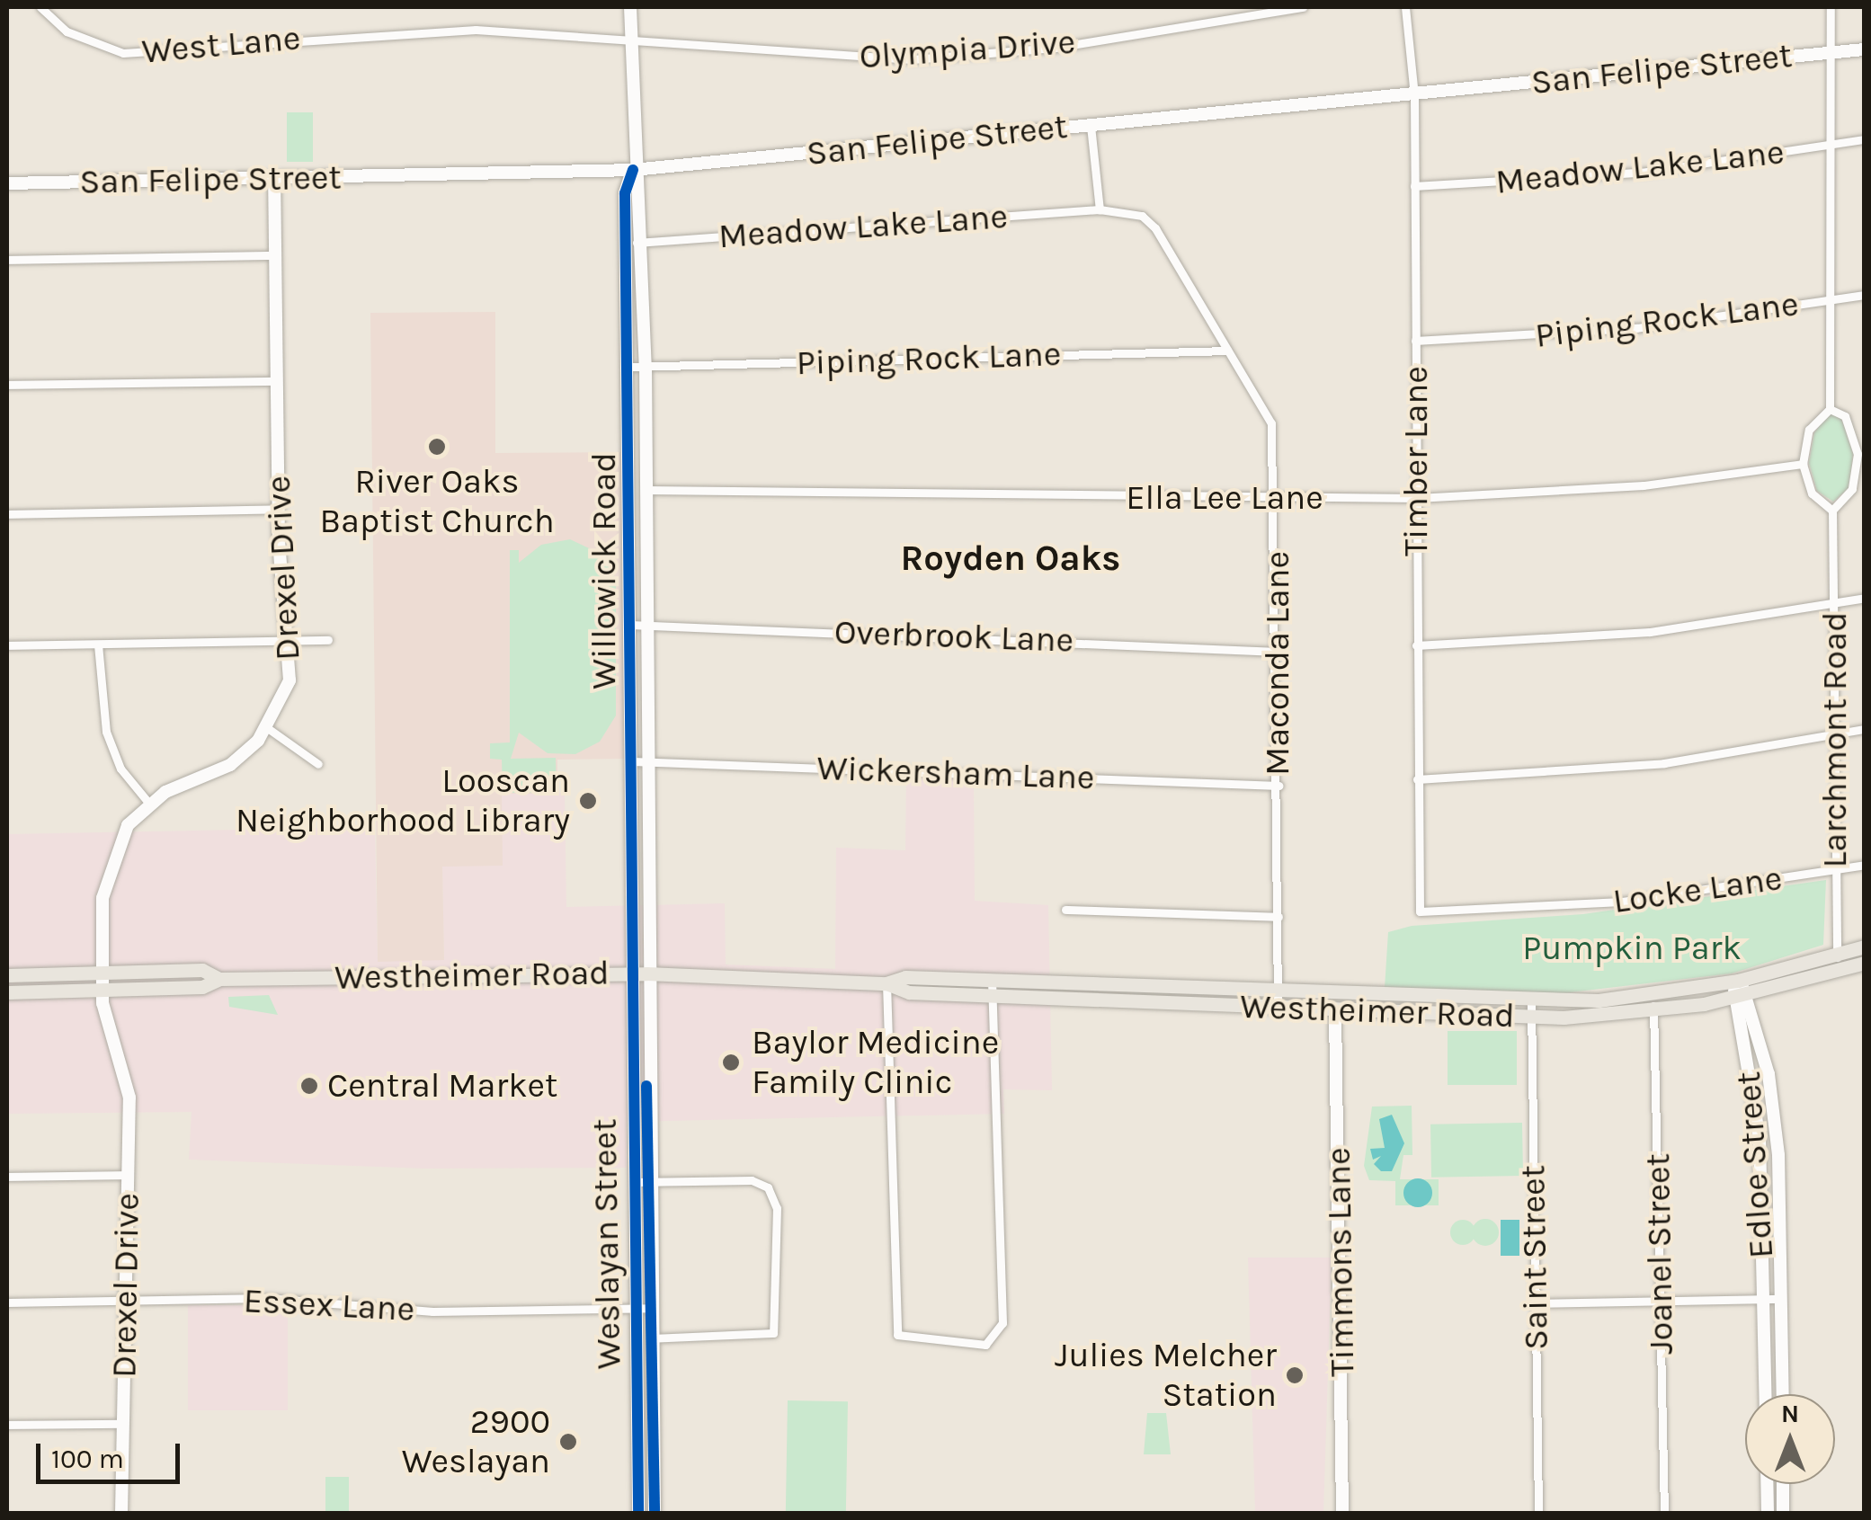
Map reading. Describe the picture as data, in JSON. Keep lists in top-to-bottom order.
{
  "streets": {
    "main road": [
      "San Felipe Street",
      "Ella Lee Lane",
      "Drexel Drive",
      "Willowick Road",
      "Westheimer Road",
      "Edloe Street",
      "Weslayan Street",
      "Timmons Lane"
    ],
    "street": [
      "West Lane",
      "Olympia Drive",
      "Meadow Lake Lane",
      "Piping Rock Lane",
      "Timber Lane",
      "Overbrook Lane",
      "Maconda Lane",
      "Larchmont Road",
      "Wickersham Lane",
      "Locke Lane",
      "Joanel Street",
      "Saint Street",
      "Essex Lane"
    ]
  },
  "crossings": [
    ["West Lane", "Olympia Drive"],
    ["West Lane", "Willowick Road"],
    ["Olympia Drive", "Willowick Road"],
    ["San Felipe Street", "Timber Lane"],
    ["San Felipe Street", "Drexel Drive"],
    ["San Felipe Street", "Willowick Road"],
    ["Meadow Lake Lane", "Timber Lane"],
    ["Meadow Lake Lane", "Willowick Road"],
    ["Meadow Lake Lane", "Maconda Lane"],
    ["Piping Rock Lane", "Timber Lane"],
    ["Piping Rock Lane", "Willowick Road"],
    ["Piping Rock Lane", "Maconda Lane"],
    ["Timber Lane", "Ella Lee Lane"],
    ["Timber Lane", "Locke Lane"],
    ["Ella Lee Lane", "Willowick Road"],
    ["Ella Lee Lane", "Maconda Lane"],
    ["Drexel Drive", "Westheimer Road"],
    ["Drexel Drive", "Essex Lane"],
    ["Willowick Road", "Overbrook Lane"],
    ["Willowick Road", "Wickersham Lane"],
    ["Willowick Road", "Westheimer Road"],
    ["Willowick Road", "Weslayan Street"],
    ["Overbrook Lane", "Maconda Lane"],
    ["Maconda Lane", "Wickersham Lane"],
    ["Maconda Lane", "Westheimer Road"],
    ["Larchmont Road", "Locke Lane"],
    ["Larchmont Road", "Westheimer Road"],
    ["Westheimer Road", "Edloe Street"],
    ["Westheimer Road", "Weslayan Street"],
    ["Westheimer Road", "Joanel Street"],
    ["Westheimer Road", "Saint Street"],
    ["Westheimer Road", "Timmons Lane"],
    ["Weslayan Street", "Essex Lane"]
  ],
  "districts": ["Royden Oaks"],
  "parks": ["Pumpkin Park"],
  "places": [
    "River Oaks Baptist Church",
    "Looscan Neighborhood Library",
    "Baylor Medicine Family Clinic",
    "Central Market",
    "Julies Melcher Station",
    "2900 Weslayan"
  ],
  "scale_bar": "100 m",
  "north": "top"
}
